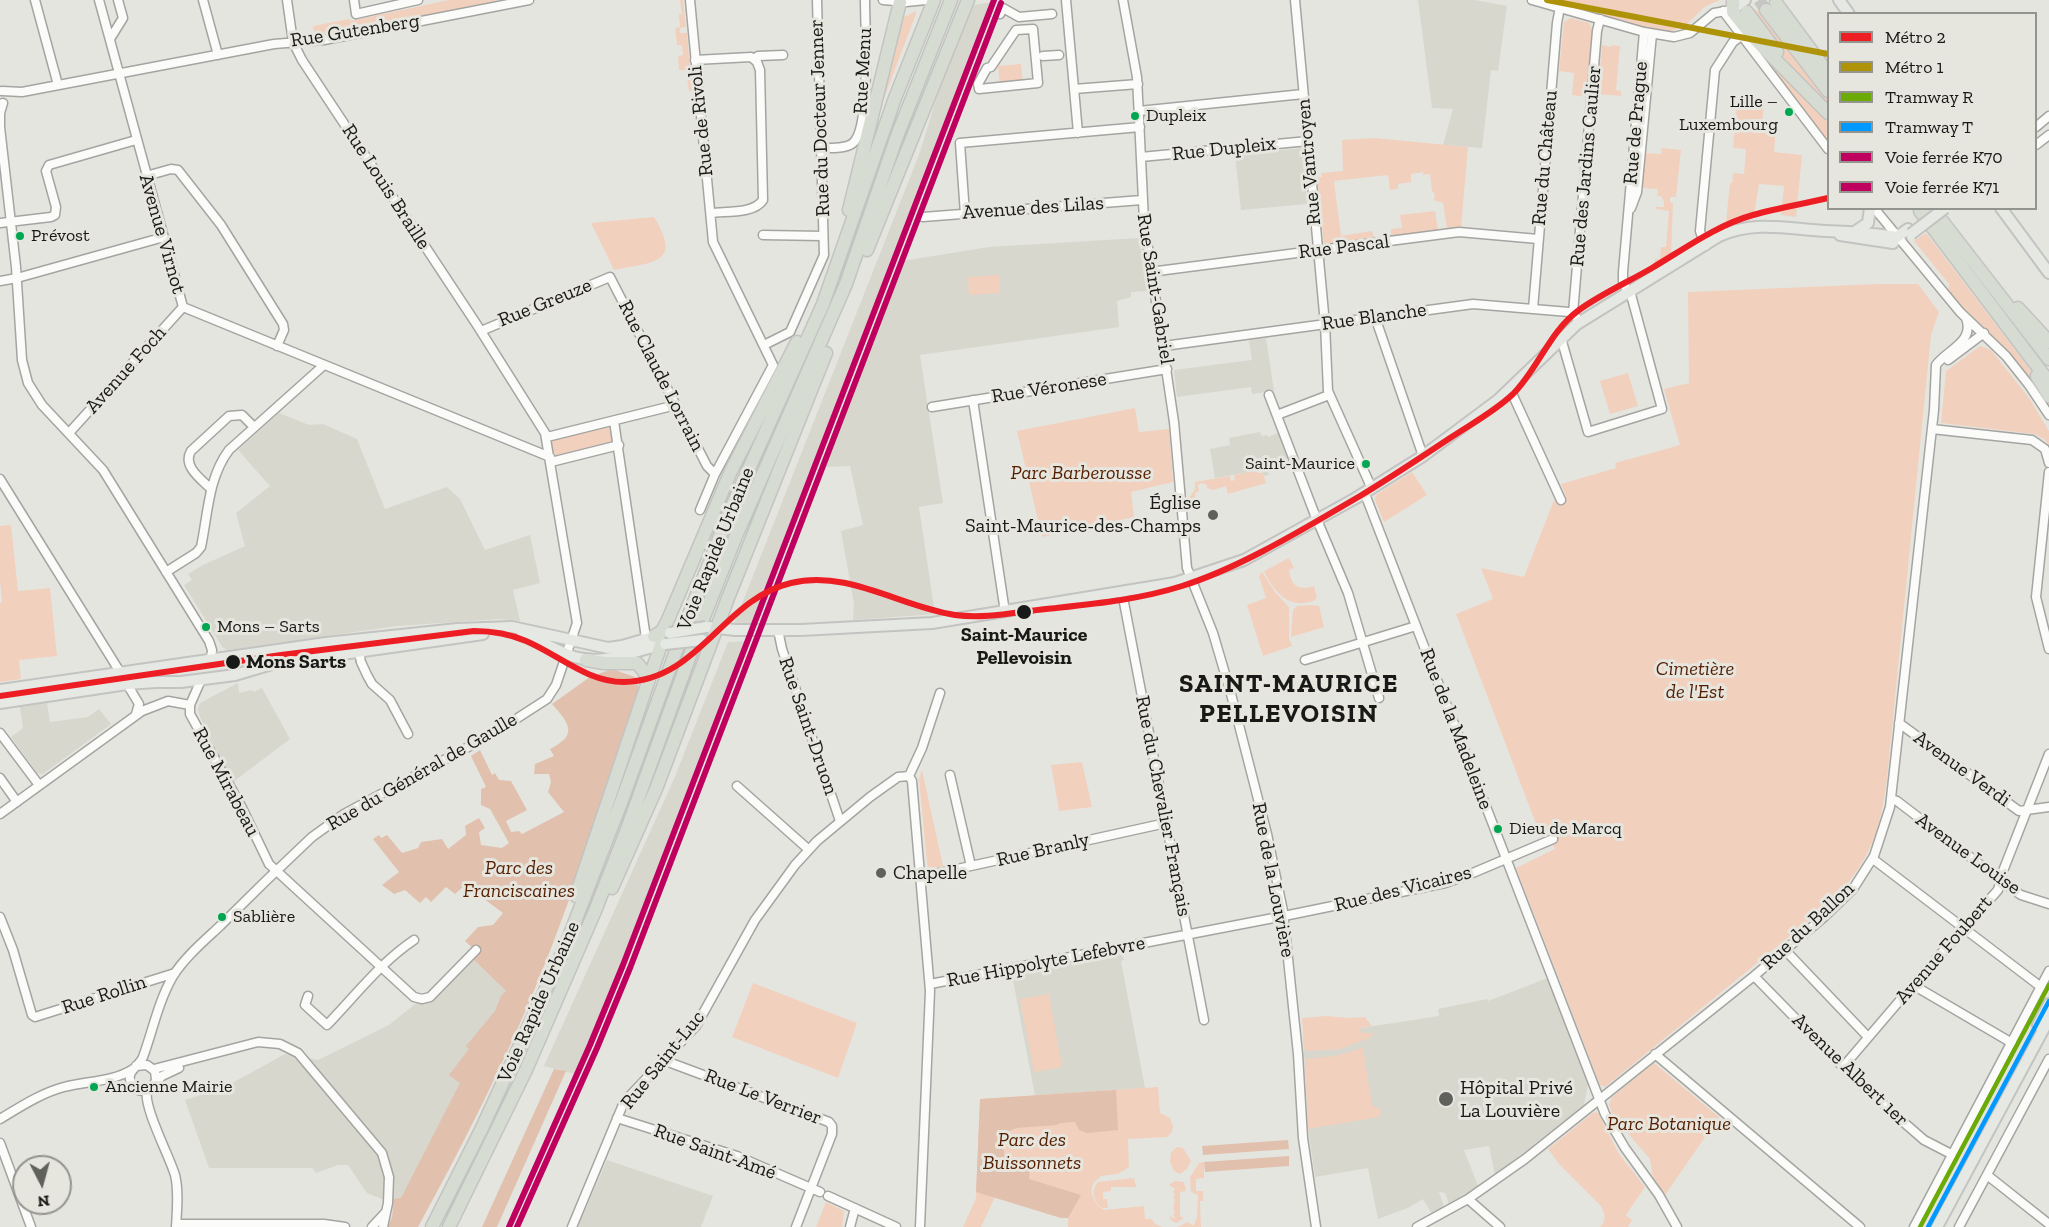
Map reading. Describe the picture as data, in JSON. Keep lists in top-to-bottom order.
{
  "streets": {
    "highway": ["Voie Rapide Urbaine"],
    "street": [
      "Rue Gutenberg",
      "Rue Menu",
      "Rue du Docteur Jenner",
      "Rue de Rivoli",
      "Rue de Prague",
      "Rue Dupleix",
      "Rue du Château",
      "Rue Vantroyen",
      "Rue des Jardins Caulier",
      "Rue Louis Braille",
      "Avenue des Lilas",
      "Avenue Virnot",
      "Rue Pascal",
      "Rue Saint-Gabriel",
      "Rue Greuze",
      "Rue Blanche",
      "Avenue Foch",
      "Rue Claude Lorrain",
      "Rue Véronese",
      "Rue Saint-Druon",
      "Rue de la Madeleine",
      "Avenue Verdi",
      "Rue du Général de Gaulle",
      "Rue Mirabeau",
      "Rue du Chevalier Français",
      "Rue Branly",
      "Avenue Louise",
      "Rue de la Louvière",
      "Rue des Vicaires",
      "Rue du Ballon",
      "Avenue Foubert",
      "Rue Hippolyte Lefebvre",
      "Rue Rollin",
      "Rue Saint-Luc",
      "Avenue Albert 1er",
      "Rue Le Verrier",
      "Rue Saint-Amé"
    ]
  },
  "crossings": [
    ["Rue Gutenberg", "Rue Louis Braille"],
    ["Rue Gutenberg", "Avenue Virnot"],
    ["Rue Menu", "Rue du Docteur Jenner"],
    ["Rue du Docteur Jenner", "Rue de Rivoli"],
    ["Rue Dupleix", "Rue Vantroyen"],
    ["Rue Dupleix", "Rue Saint-Gabriel"],
    ["Rue du Château", "Rue Pascal"],
    ["Rue du Château", "Rue Blanche"],
    ["Rue Vantroyen", "Rue Pascal"],
    ["Rue Vantroyen", "Rue Blanche"],
    ["Rue Vantroyen", "Rue de la Madeleine"],
    ["Rue des Jardins Caulier", "Rue Blanche"],
    ["Rue Louis Braille", "Rue Greuze"],
    ["Rue Louis Braille", "Rue du Général de Gaulle"],
    ["Avenue des Lilas", "Rue Saint-Gabriel"],
    ["Avenue Virnot", "Avenue Foch"],
    ["Avenue Virnot", "Rue du Général de Gaulle"],
    ["Rue Pascal", "Rue Saint-Gabriel"],
    ["Rue Saint-Gabriel", "Rue Blanche"],
    ["Rue Saint-Gabriel", "Rue Véronese"],
    ["Rue Saint-Gabriel", "Rue de la Louvière"],
    ["Rue Greuze", "Rue Claude Lorrain"],
    ["Rue Saint-Druon", "Rue Saint-Luc"],
    ["Rue de la Madeleine", "Rue des Vicaires"],
    ["Rue de la Madeleine", "Rue du Ballon"],
    ["Avenue Verdi", "Rue du Ballon"],
    ["Avenue Verdi", "Avenue Foubert"],
    ["Rue du Général de Gaulle", "Rue Mirabeau"],
    ["Rue du Général de Gaulle", "Rue Rollin"],
    ["Rue du Chevalier Français", "Rue Branly"],
    ["Rue du Chevalier Français", "Rue des Vicaires"],
    ["Rue du Chevalier Français", "Rue Hippolyte Lefebvre"],
    ["Avenue Louise", "Rue du Ballon"],
    ["Avenue Louise", "Avenue Foubert"],
    ["Rue de la Louvière", "Rue des Vicaires"],
    ["Rue des Vicaires", "Rue Hippolyte Lefebvre"],
    ["Rue du Ballon", "Avenue Albert 1er"],
    ["Avenue Foubert", "Avenue Albert 1er"],
    ["Rue Saint-Luc", "Rue Le Verrier"],
    ["Rue Saint-Luc", "Rue Saint-Amé"],
    ["Rue Le Verrier", "Rue Saint-Amé"]
  ],
  "districts": ["SAINT-MAURICE PELLEVOISIN"],
  "parks": [
    "Parc Barberousse",
    "Cimetière de l'Est",
    "Parc des Franciscaines",
    "Parc Botanique",
    "Parc des Buissonnets"
  ],
  "places": [
    "Lille – Luxembourg",
    "Dupleix",
    "Prévost",
    "Saint-Maurice",
    "Église Saint-Maurice-des-Champs",
    "Saint-Maurice Pellevoisin",
    "Mons – Sarts",
    "Mons Sarts",
    "Dieu de Marcq",
    "Chapelle",
    "Sablière",
    "Ancienne Mairie",
    "Hôpital Privé La Louvière"
  ],
  "lines": [
    "metro line 1",
    "rail line K70",
    "rail line K71",
    "metro line 2",
    "tram line R",
    "tram line T"
  ],
  "legend": [
    "Métro 2",
    "Métro 1",
    "Tramway R",
    "Tramway T",
    "Voie ferrée K70",
    "Voie ferrée K71"
  ],
  "north": "bottom"
}
